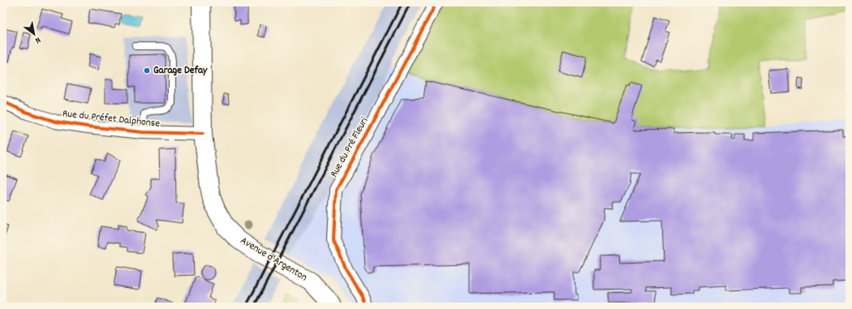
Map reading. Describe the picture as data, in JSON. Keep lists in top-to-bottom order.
{
  "streets": {
    "main road": ["Avenue d'Argenton"],
    "street": ["Rue du Préfet Dalphonse", "Rue du Pré Fleuri"]
  },
  "crossings": [
    ["Rue du Préfet Dalphonse", "Avenue d'Argenton"]
  ],
  "places": ["Garage Defay"],
  "north": "bottom right"
}
